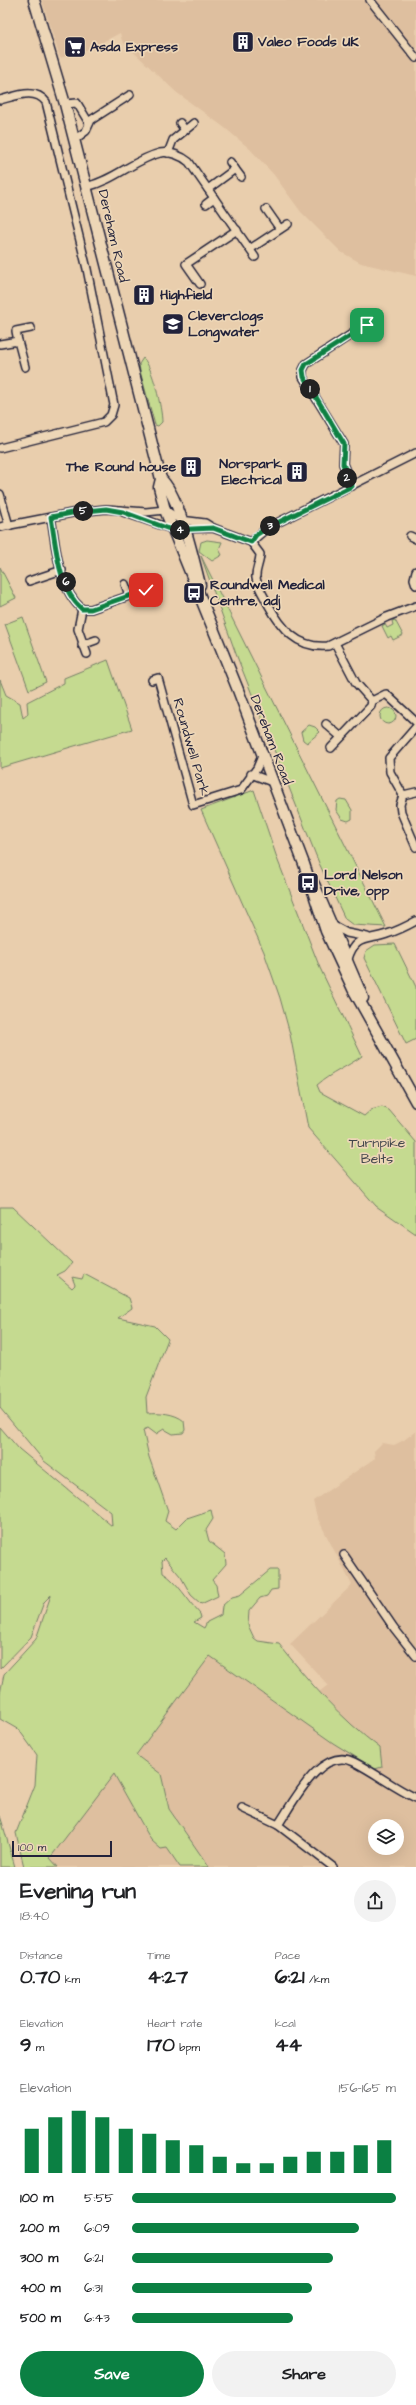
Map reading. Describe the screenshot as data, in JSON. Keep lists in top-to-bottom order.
{
  "streets": {
    "highway": ["Dereham Road"],
    "street": ["Roundwell Park"]
  },
  "crossings": [
    ["Dereham Road", "Roundwell Park"]
  ],
  "parks": ["Turnpike Belts"],
  "places": {
    "building": [
      "Valeo Foods UK",
      "Highfield",
      "The Round house",
      "Norspark Electrical"
    ],
    "supermarket": ["Asda Express"],
    "school or university": ["Cleverclogs Longwater"],
    "bus stop": ["Roundwell Medical Centre, adj", "Lord Nelson Drive, opp"]
  },
  "scale_bar": "100 m",
  "page": {
    "pins": [
      "1",
      "2",
      "5",
      "3",
      "4",
      "6"
    ],
    "scale": "100 m",
    "heading": ["Evening run", "18:40"],
    "stats": [
      ["Distance", "0.70 km"],
      ["Time", "4:27"],
      ["Pace", "6:21 /km"],
      ["Elevation", "9 m"],
      ["Heart rate", "170 bpm"],
      ["kcal", "44"]
    ],
    "chart": ["Elevation", "156–165 m"],
    "list": [
      {
        "name": "100 m",
        "note": "5:55"
      },
      {
        "name": "200 m",
        "note": "6:09"
      },
      {
        "name": "300 m",
        "note": "6:21"
      },
      {
        "name": "400 m",
        "note": "6:31"
      },
      {
        "name": "500 m",
        "note": "6:43"
      }
    ],
    "buttons": ["Save", "Share"]
  }
}
